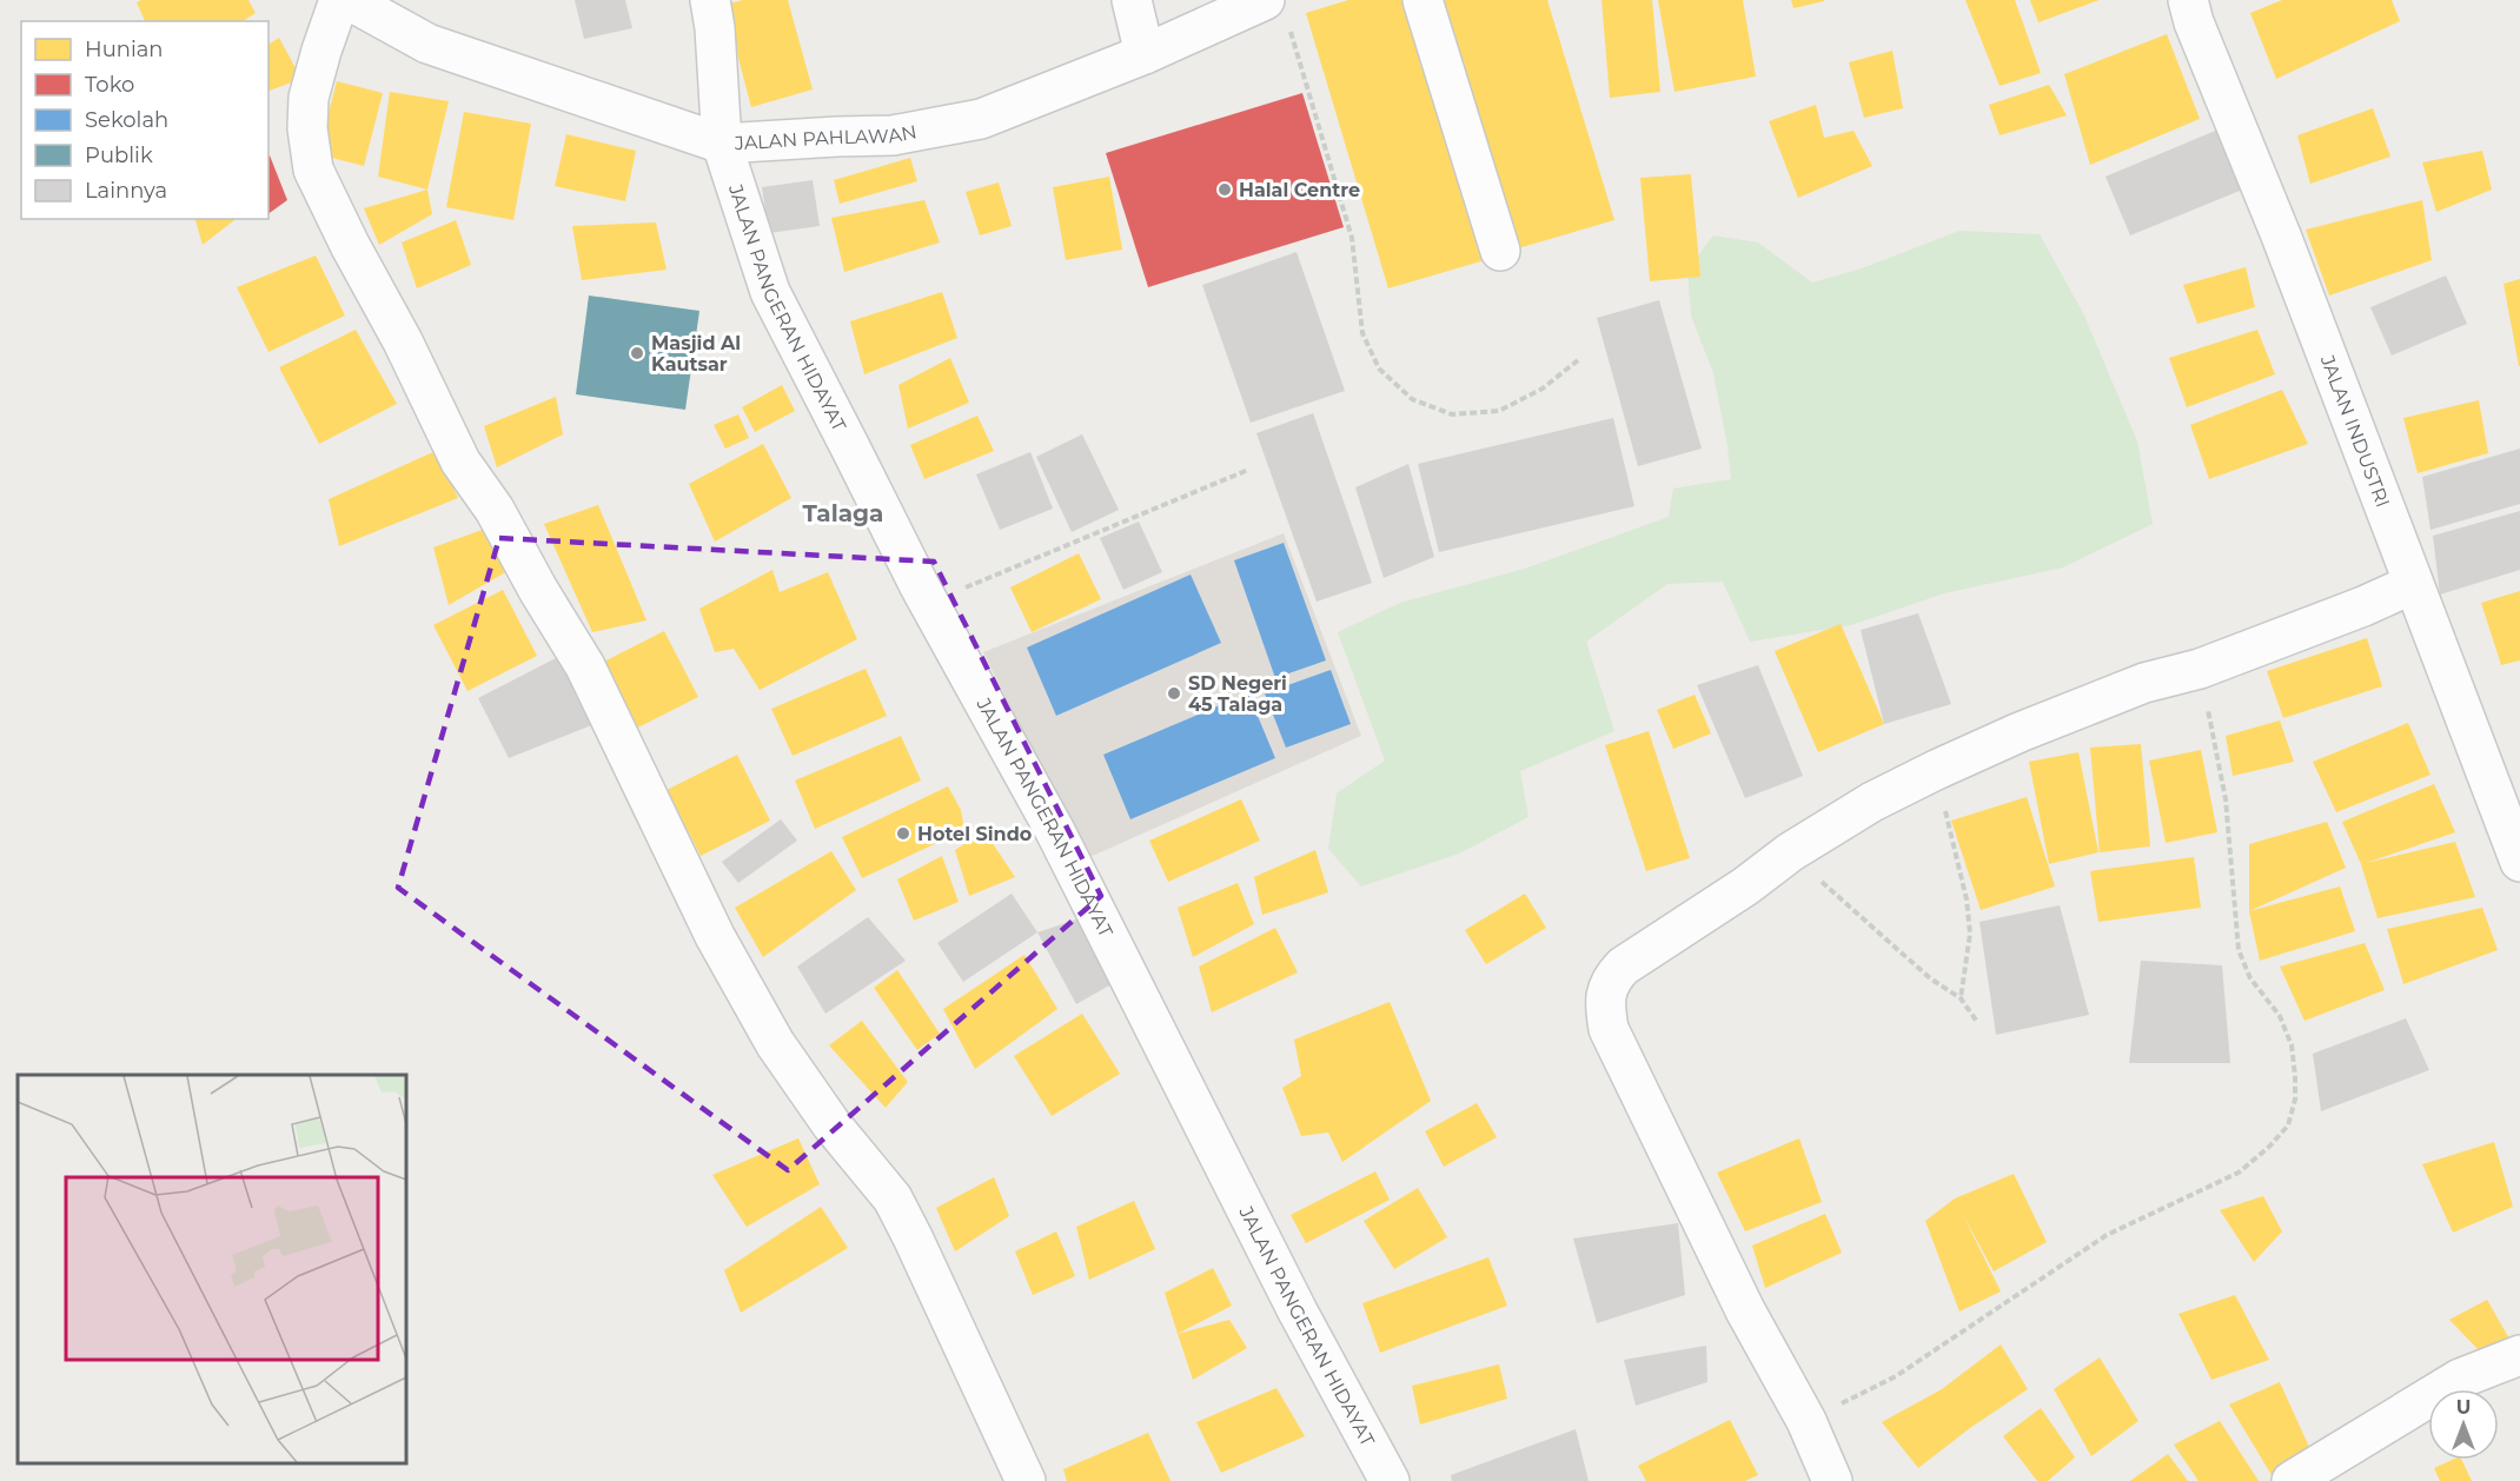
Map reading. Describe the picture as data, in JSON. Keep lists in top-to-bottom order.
{
  "streets": {
    "street": ["JALAN PAHLAWAN", "JALAN PANGERAN HIDAYAT", "JALAN INDUSTRI"]
  },
  "crossings": [
    ["JALAN PAHLAWAN", "JALAN PANGERAN HIDAYAT"]
  ],
  "districts": ["Talaga"],
  "places": [
    "Halal Centre",
    "Masjid Al Kautsar",
    "SD Negeri 45 Talaga",
    "Hotel Sindo"
  ],
  "legend": [
    "Hunian",
    "Toko",
    "Sekolah",
    "Publik",
    "Lainnya"
  ],
  "north": "top"
}
